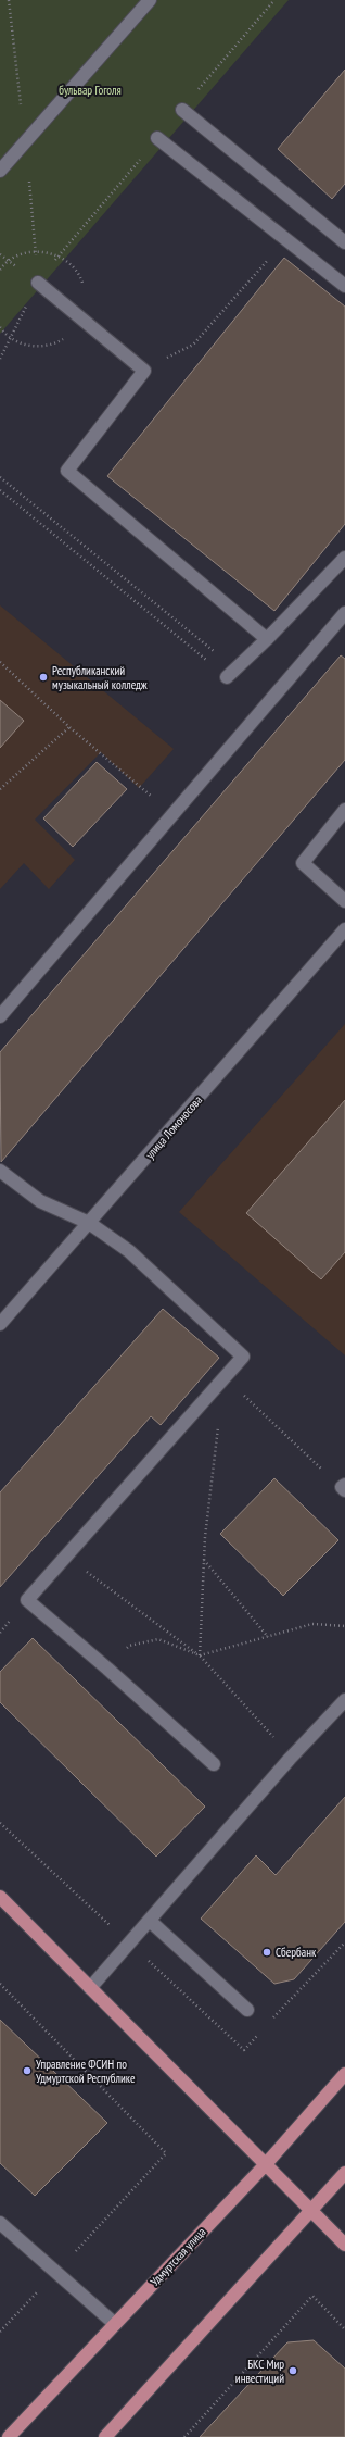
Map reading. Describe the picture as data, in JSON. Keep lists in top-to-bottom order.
{
  "streets": {
    "main road": ["Удмуртская улица"],
    "street": ["улица Ломоносова"]
  },
  "parks": ["бульвар Гоголя"],
  "places": [
    "Республиканский музыкальный колледж",
    "Сбербанк",
    "Управление ФСИН по Удмуртской Республике",
    "БКС Мир инвестиций"
  ]
}
